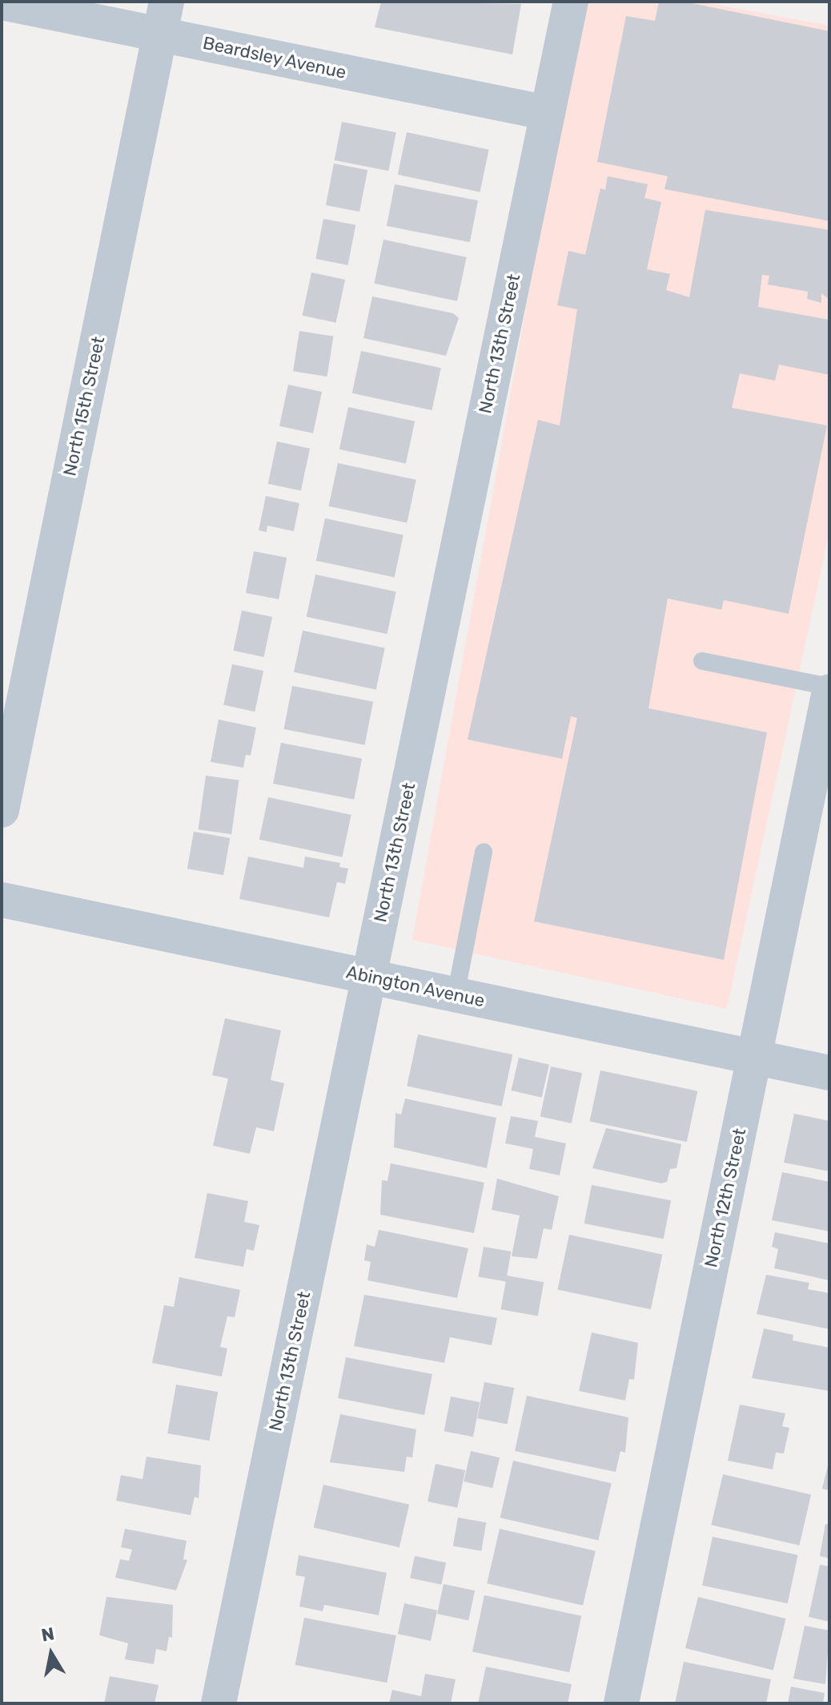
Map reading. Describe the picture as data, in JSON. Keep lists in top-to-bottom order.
{
  "streets": {
    "street": [
      "Beardsley Avenue",
      "North 13th Street",
      "North 15th Street",
      "Abington Avenue",
      "North 12th Street"
    ]
  },
  "crossings": [
    ["Beardsley Avenue", "North 13th Street"],
    ["Beardsley Avenue", "North 15th Street"],
    ["North 13th Street", "Abington Avenue"],
    ["Abington Avenue", "North 12th Street"]
  ],
  "north": "top"
}
